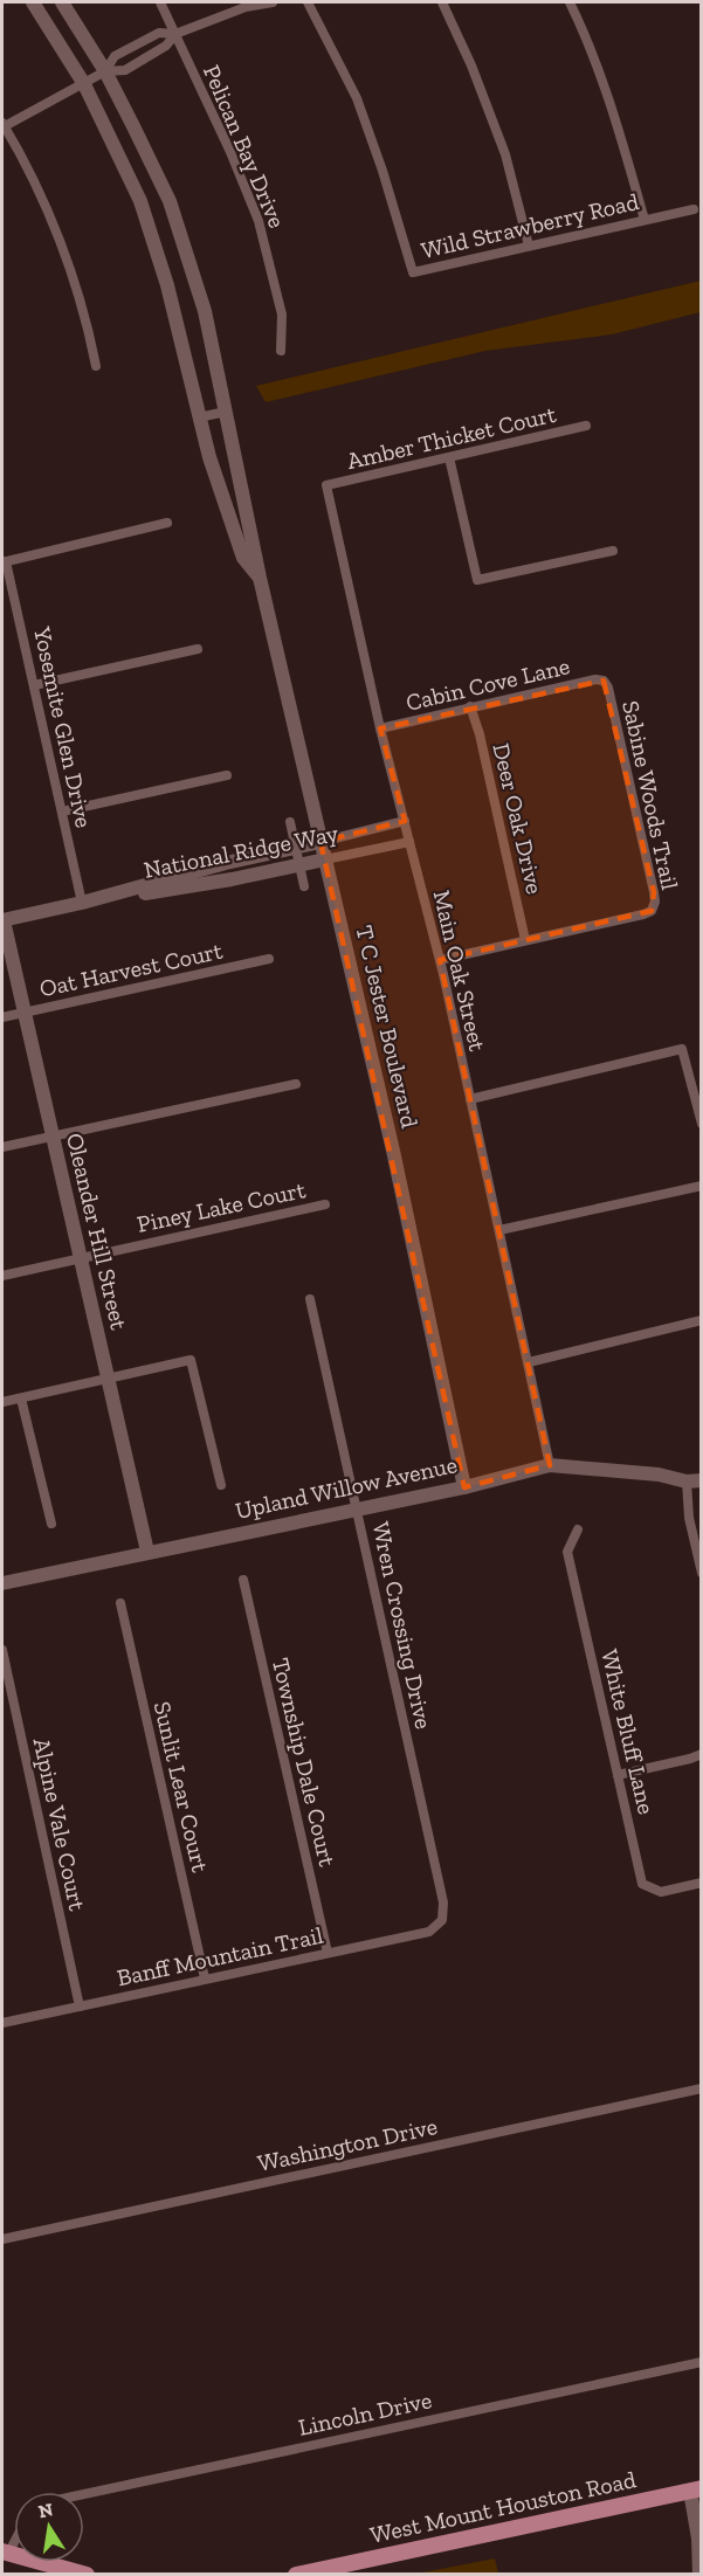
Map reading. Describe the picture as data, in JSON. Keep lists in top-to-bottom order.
{
  "streets": {
    "main road": ["West Mount Houston Road"],
    "street": [
      "Pelican Bay Drive",
      "Wild Strawberry Road",
      "Amber Thicket Court",
      "Cabin Cove Lane",
      "Yosemite Glen Drive",
      "Sabine Woods Trail",
      "Deer Oak Drive",
      "National Ridge Way",
      "Oat Harvest Court",
      "Main Oak Street",
      "T C Jester Boulevard",
      "Piney Lake Court",
      "Oleander Hill Street",
      "Upland Willow Avenue",
      "Wren Crossing Drive",
      "White Bluff Lane",
      "Township Dale Court",
      "Sunlit Lear Court",
      "Alpine Vale Court",
      "Banff Mountain Trail",
      "Washington Drive",
      "Lincoln Drive"
    ]
  },
  "crossings": [
    ["Amber Thicket Court", "Main Oak Street"],
    ["Cabin Cove Lane", "Sabine Woods Trail"],
    ["Cabin Cove Lane", "Deer Oak Drive"],
    ["Cabin Cove Lane", "Main Oak Street"],
    ["Yosemite Glen Drive", "National Ridge Way"],
    ["Sabine Woods Trail", "Deer Oak Drive"],
    ["Sabine Woods Trail", "Main Oak Street"],
    ["National Ridge Way", "Main Oak Street"],
    ["National Ridge Way", "T C Jester Boulevard"],
    ["National Ridge Way", "Oleander Hill Street"],
    ["Oat Harvest Court", "Oleander Hill Street"],
    ["Main Oak Street", "Upland Willow Avenue"],
    ["T C Jester Boulevard", "Upland Willow Avenue"],
    ["Piney Lake Court", "Oleander Hill Street"],
    ["Oleander Hill Street", "Upland Willow Avenue"],
    ["Upland Willow Avenue", "Wren Crossing Drive"],
    ["Wren Crossing Drive", "Banff Mountain Trail"],
    ["Township Dale Court", "Banff Mountain Trail"],
    ["Sunlit Lear Court", "Banff Mountain Trail"],
    ["Alpine Vale Court", "Banff Mountain Trail"]
  ],
  "north": "top"
}
